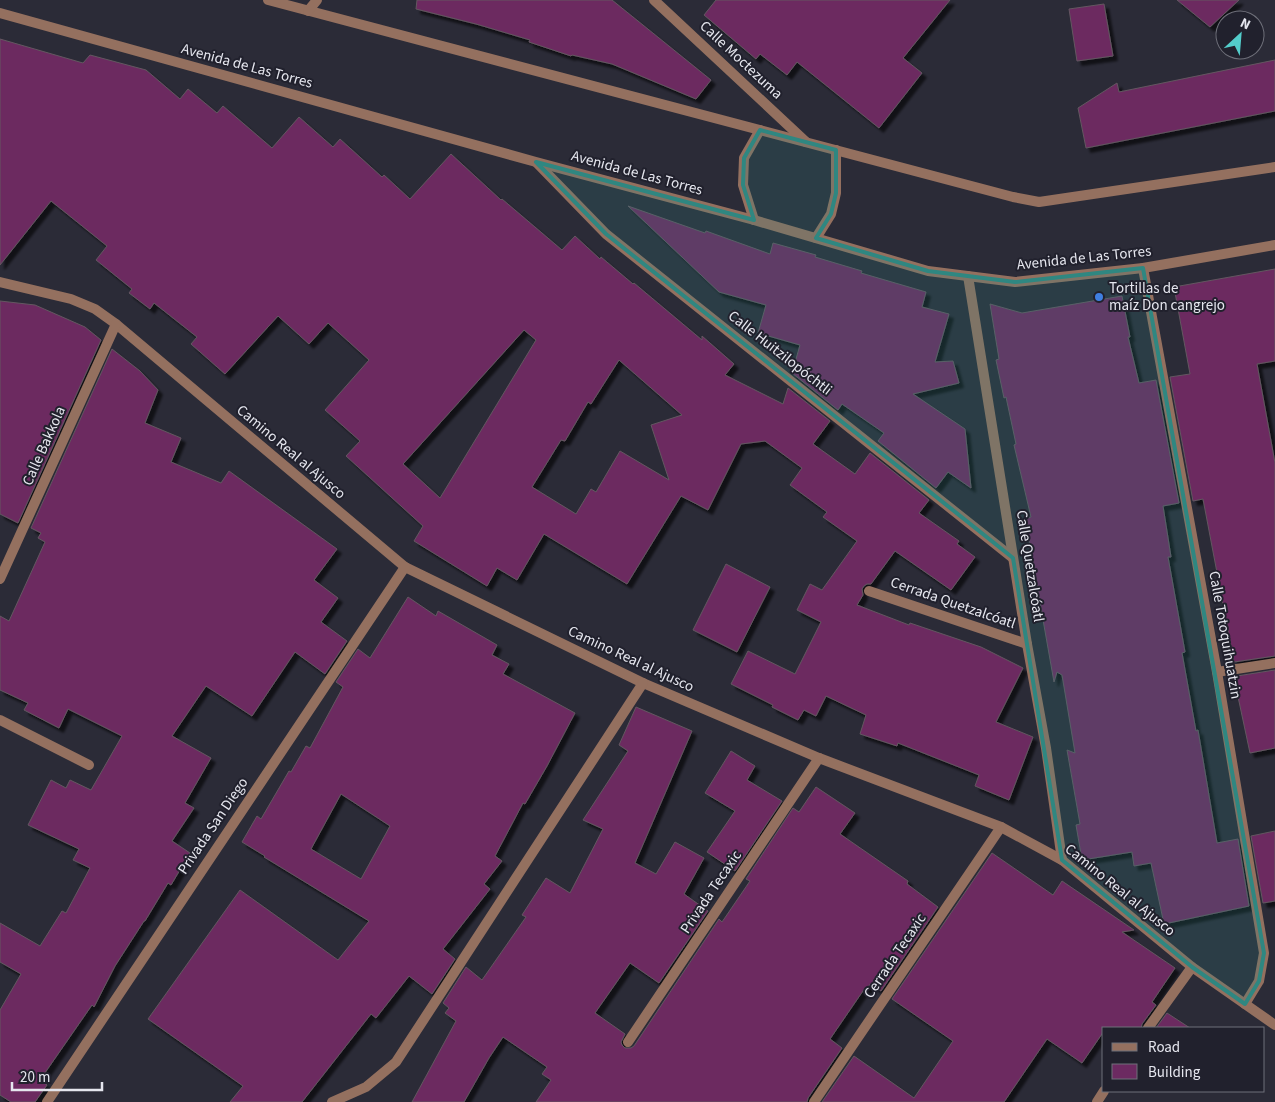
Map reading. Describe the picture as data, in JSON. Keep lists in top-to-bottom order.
{
  "streets": {
    "street": [
      "Calle Moctezuma",
      "Avenida de Las Torres",
      "Calle Huitzilopóchtli",
      "Calle Bakkola",
      "Camino Real al Ajusco",
      "Calle Quetzalcóatl",
      "Cerrada Quetzalcóatl",
      "Calle Totoquihuatzin",
      "Privada San Diego",
      "Privada Tecaxic",
      "Cerrada Tecaxic"
    ]
  },
  "crossings": [
    ["Calle Moctezuma", "Avenida de Las Torres"],
    ["Avenida de Las Torres", "Calle Huitzilopóchtli"],
    ["Avenida de Las Torres", "Calle Quetzalcóatl"],
    ["Avenida de Las Torres", "Calle Totoquihuatzin"],
    ["Calle Huitzilopóchtli", "Calle Quetzalcóatl"],
    ["Calle Bakkola", "Camino Real al Ajusco"],
    ["Camino Real al Ajusco", "Calle Quetzalcóatl"],
    ["Camino Real al Ajusco", "Calle Totoquihuatzin"],
    ["Camino Real al Ajusco", "Privada San Diego"],
    ["Camino Real al Ajusco", "Privada Tecaxic"],
    ["Camino Real al Ajusco", "Cerrada Tecaxic"],
    ["Calle Quetzalcóatl", "Cerrada Quetzalcóatl"]
  ],
  "places": ["Tortillas de maíz Don cangrejo"],
  "legend": ["Road", "Building"],
  "scale_bar": "20 m",
  "north": "top right"
}
